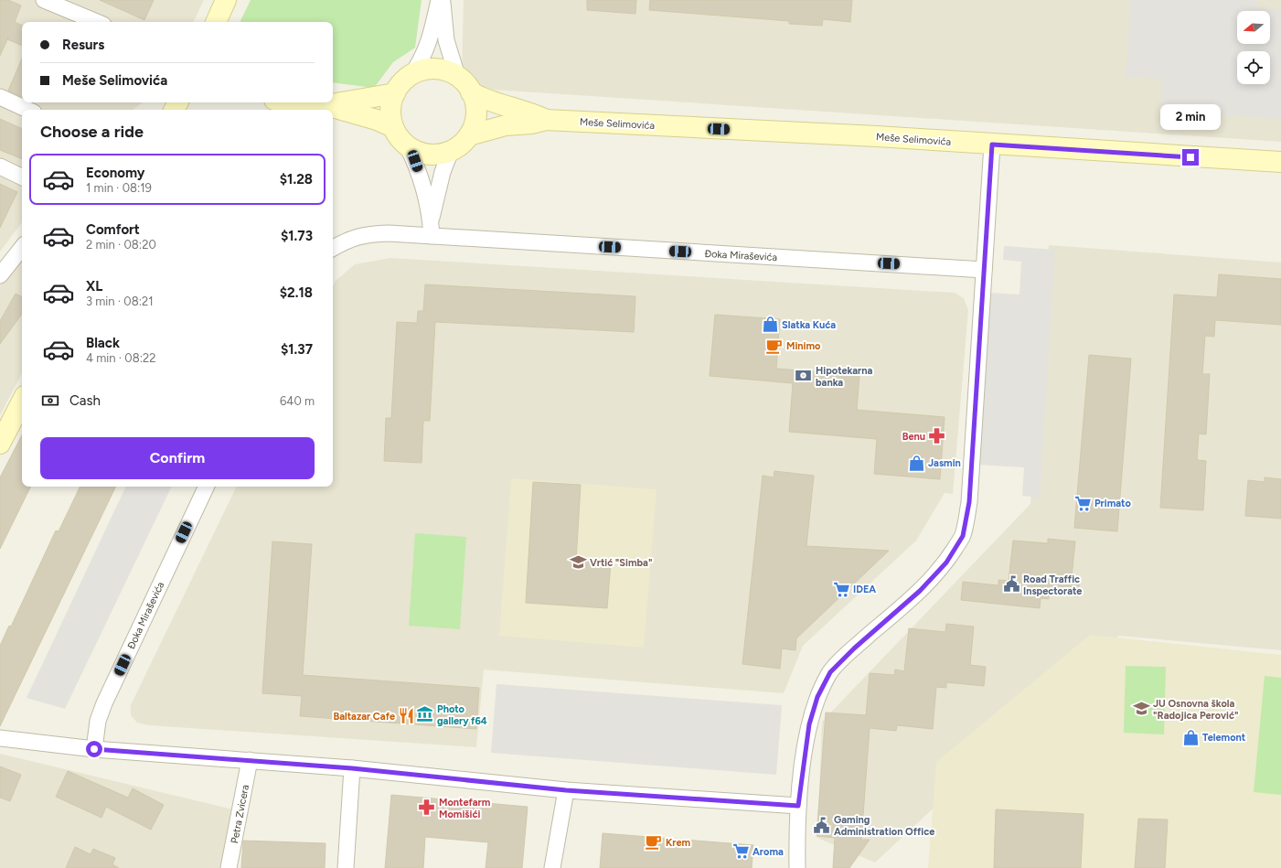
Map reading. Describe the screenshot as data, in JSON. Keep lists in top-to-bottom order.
{
  "streets": {
    "street": ["Meše Selimovića", "Đoka Miraševića", "Petra Zvicera"]
  },
  "places": {
    "shop": ["Slatka Kuća", "Jasmin", "Telemont"],
    "cafe": ["Minimo", "Krem"],
    "bank": ["Hipotekarna banka"],
    "pharmacy": ["Benu", "Montefarm Momišići"],
    "supermarket": ["Primato", "IDEA", "Aroma"],
    "school or university": ["Vrtić \"Simba\"", "JU Osnovna škola \"Radojica Perović\""],
    "public building": ["Road Traffic Inspectorate", "Gaming Administration Office"],
    "museum": ["Photo gallery f64"],
    "restaurant": ["Baltazar Cafe"]
  },
  "north": "left",
  "page": {
    "banner": ["Resurs", "Meše Selimovića"],
    "bubble": "2 min",
    "heading": "Choose a ride",
    "list": [
      {
        "name": "Economy",
        "note": "1 min · 08:19",
        "value": "$1.28"
      },
      {
        "name": "Comfort",
        "note": "2 min · 08:20",
        "value": "$1.73"
      },
      {
        "name": "XL",
        "note": "3 min · 08:21",
        "value": "$2.18"
      },
      {
        "name": "Black",
        "note": "4 min · 08:22",
        "value": "$1.37"
      }
    ],
    "pay": ["Cash", "640 m"],
    "buttons": "Confirm"
  }
}
